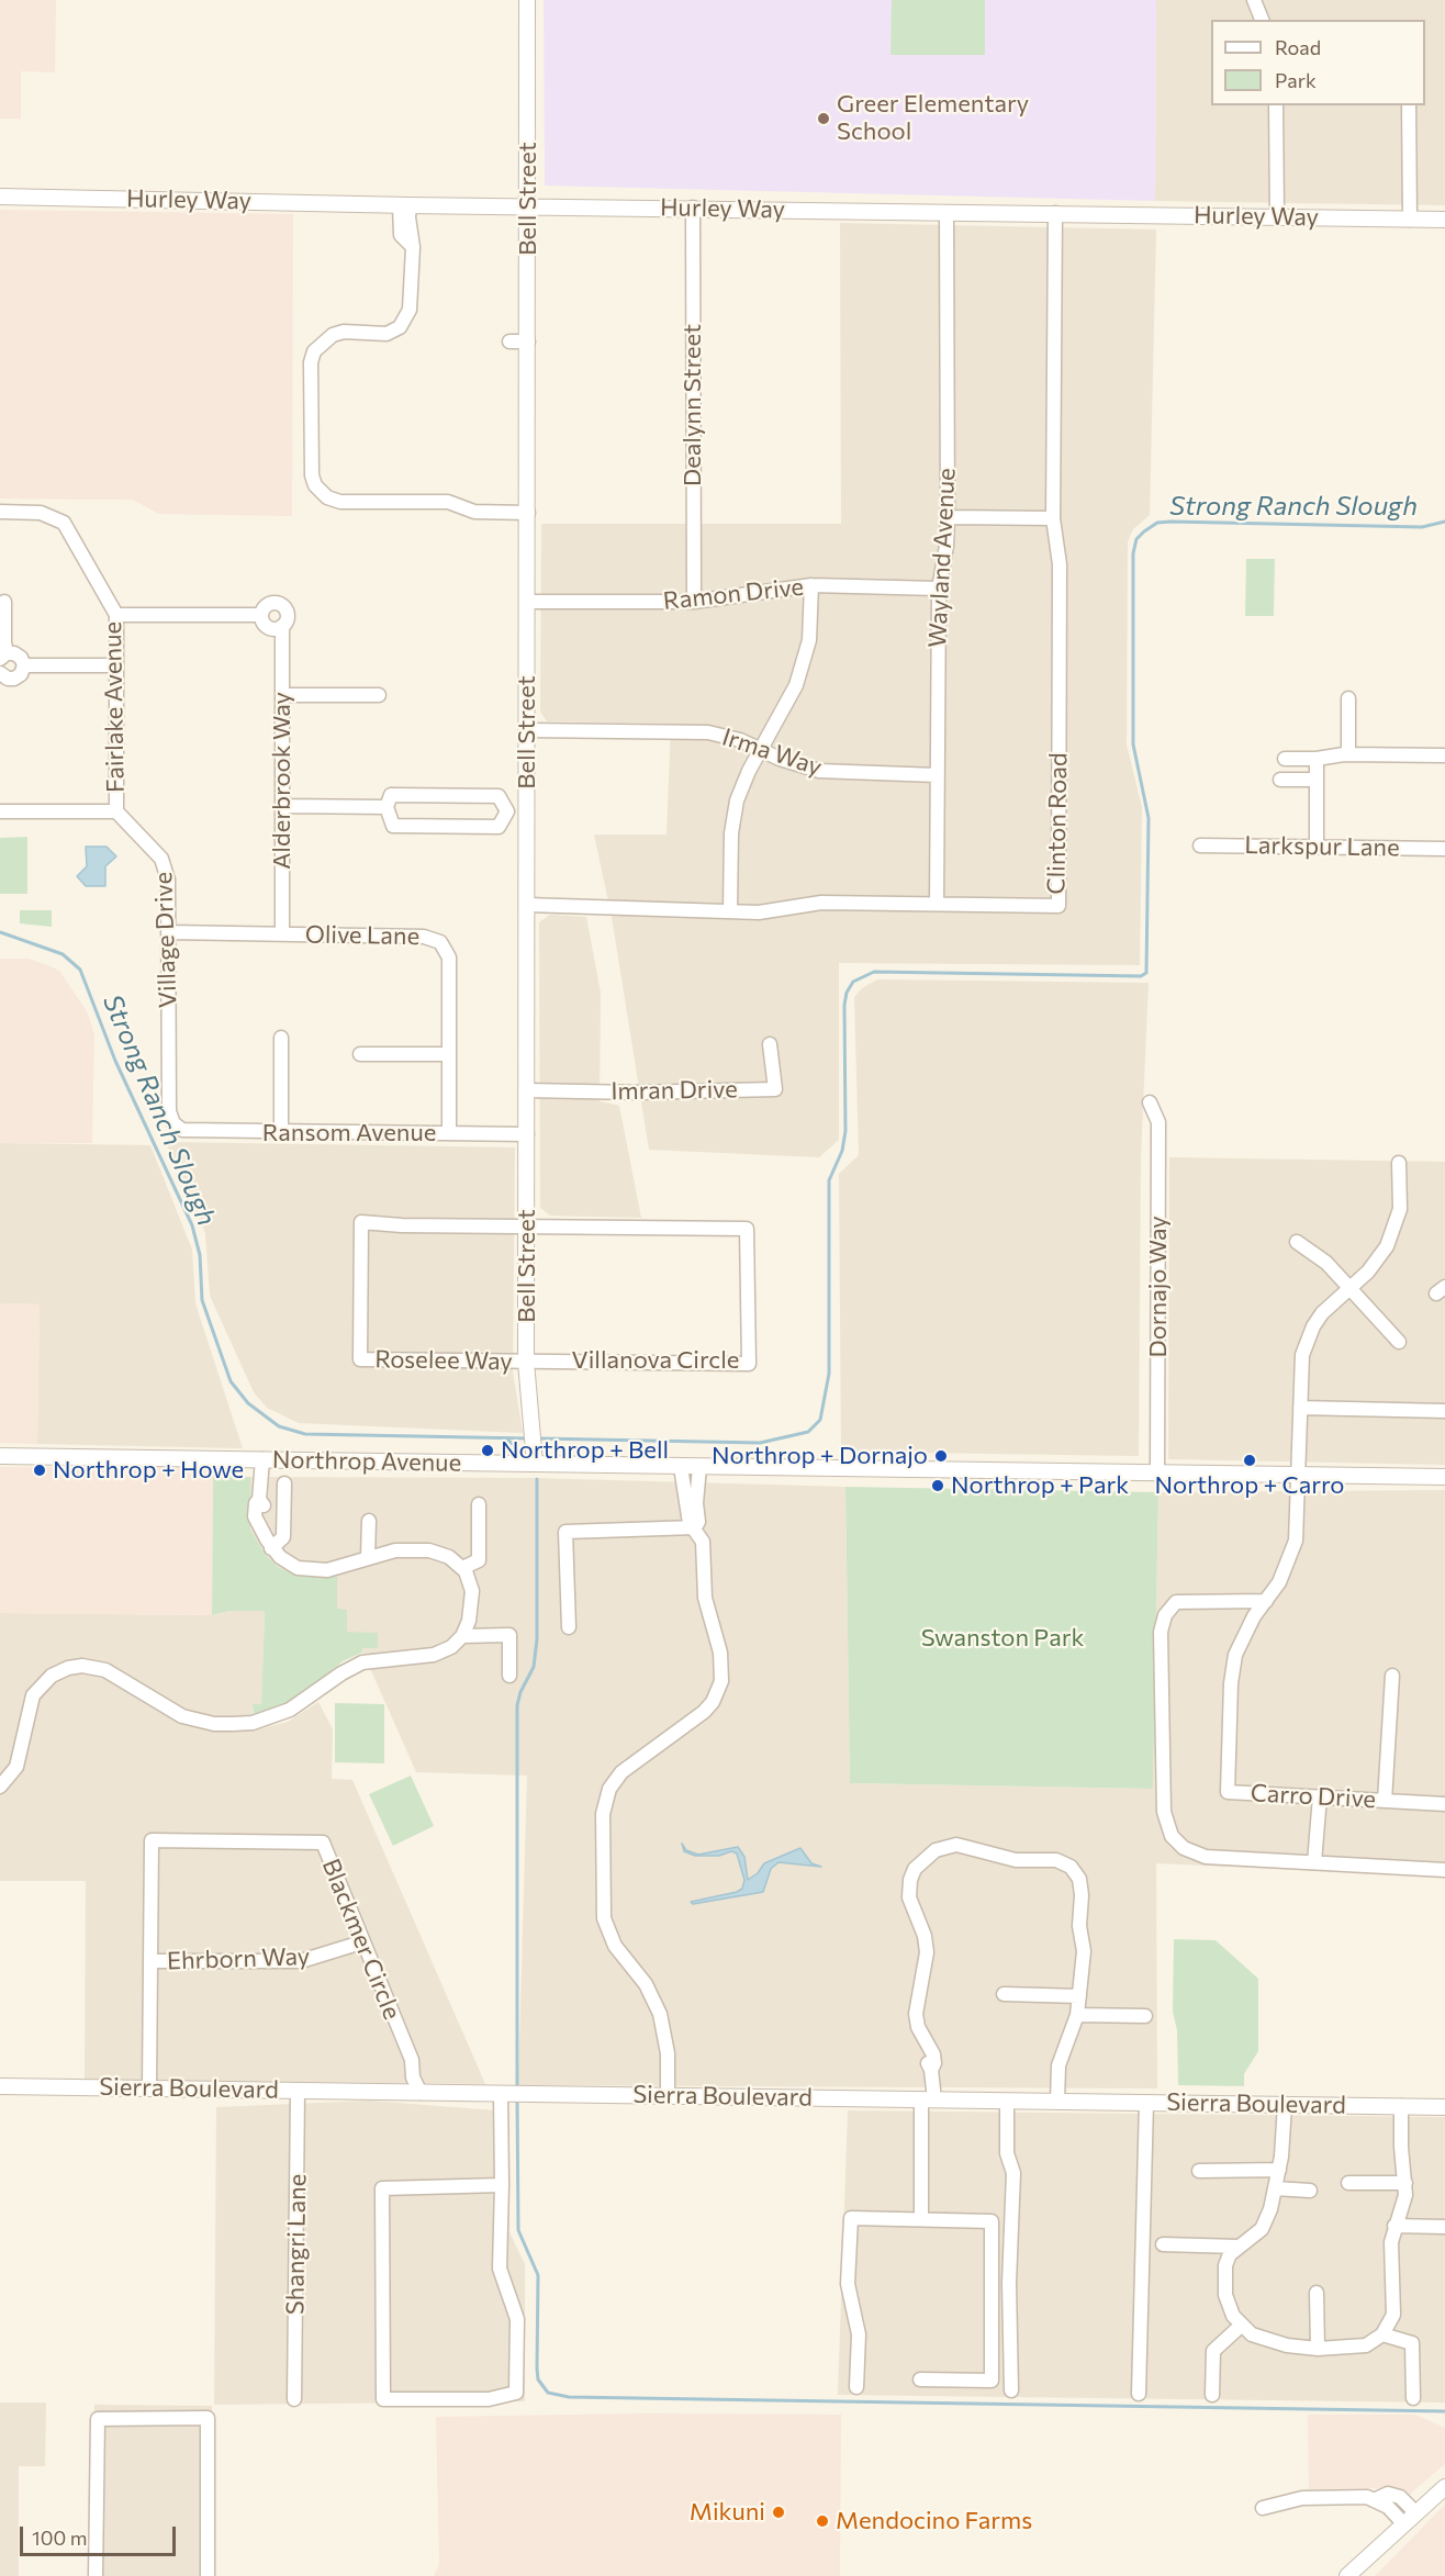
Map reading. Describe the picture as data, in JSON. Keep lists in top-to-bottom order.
{
  "streets": {
    "street": [
      "Bell Street",
      "Hurley Way",
      "Dealynn Street",
      "Wayland Avenue",
      "Ramon Drive",
      "Fairlake Avenue",
      "Irma Way",
      "Alderbrook Way",
      "Clinton Road",
      "Larkspur Lane",
      "Olive Lane",
      "Village Drive",
      "Imran Drive",
      "Ransom Avenue",
      "Dornajo Way",
      "Roselee Way",
      "Villanova Circle",
      "Northrop Avenue",
      "Carro Drive",
      "Blackmer Circle",
      "Ehrborn Way",
      "Sierra Boulevard",
      "Shangri Lane"
    ]
  },
  "crossings": [
    ["Bell Street", "Hurley Way"],
    ["Bell Street", "Ramon Drive"],
    ["Bell Street", "Irma Way"],
    ["Bell Street", "Clinton Road"],
    ["Bell Street", "Imran Drive"],
    ["Bell Street", "Ransom Avenue"],
    ["Bell Street", "Roselee Way"],
    ["Bell Street", "Villanova Circle"],
    ["Bell Street", "Northrop Avenue"],
    ["Hurley Way", "Dealynn Street"],
    ["Hurley Way", "Wayland Avenue"],
    ["Hurley Way", "Clinton Road"],
    ["Dealynn Street", "Ramon Drive"],
    ["Wayland Avenue", "Ramon Drive"],
    ["Wayland Avenue", "Irma Way"],
    ["Wayland Avenue", "Clinton Road"],
    ["Fairlake Avenue", "Alderbrook Way"],
    ["Fairlake Avenue", "Village Drive"],
    ["Alderbrook Way", "Olive Lane"],
    ["Olive Lane", "Village Drive"],
    ["Olive Lane", "Ransom Avenue"],
    ["Village Drive", "Ransom Avenue"],
    ["Dornajo Way", "Northrop Avenue"],
    ["Roselee Way", "Villanova Circle"],
    ["Northrop Avenue", "Carro Drive"],
    ["Blackmer Circle", "Ehrborn Way"],
    ["Blackmer Circle", "Sierra Boulevard"],
    ["Sierra Boulevard", "Shangri Lane"]
  ],
  "water": ["Strong Ranch Slough"],
  "parks": ["Swanston Park"],
  "places": [
    "Greer Elementary School",
    "Northrop + Bell",
    "Northrop + Dornajo",
    "Northrop + Carro",
    "Northrop + Howe",
    "Northrop + Park",
    "Mikuni",
    "Mendocino Farms"
  ],
  "legend": ["Road", "Park"],
  "scale_bar": "100 m"
}
